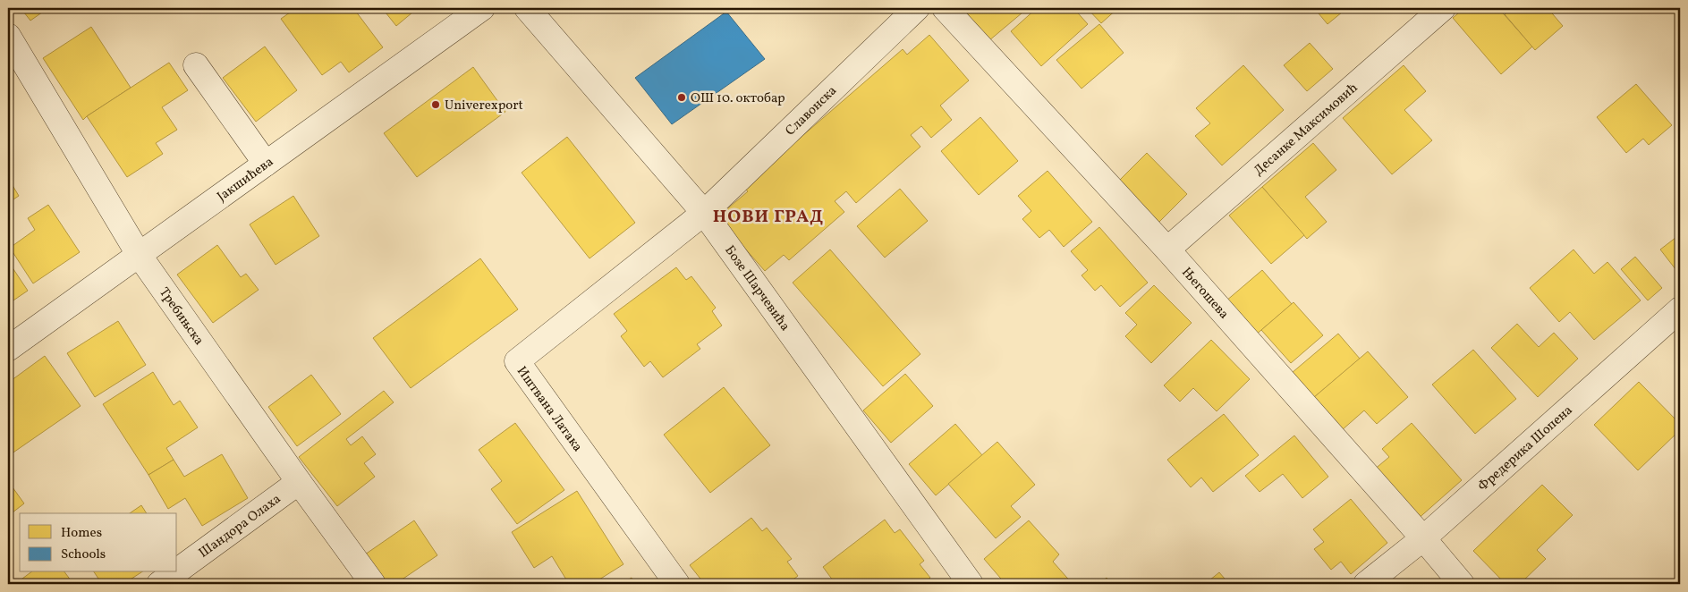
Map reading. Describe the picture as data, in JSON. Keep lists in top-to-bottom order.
{
  "streets": {
    "street": [
      "Славонска",
      "Десанке Максимовић",
      "Јакшићева",
      "Бозе Шарчевића",
      "Његошева",
      "Требињска",
      "Иштвана Латака",
      "Фредерика Шопена",
      "Шандора Олаха"
    ]
  },
  "crossings": [
    ["Славонска", "Бозе Шарчевића"],
    ["Славонска", "Иштвана Латака"],
    ["Десанке Максимовић", "Његошева"],
    ["Јакшићева", "Требињска"],
    ["Бозе Шарчевића", "Иштвана Латака"],
    ["Његошева", "Фредерика Шопена"],
    ["Требињска", "Шандора Олаха"]
  ],
  "districts": ["НОВИ ГРАД"],
  "places": ["ОШ 10. октобар", "Univerexport"],
  "legend": ["Homes", "Schools"]
}
